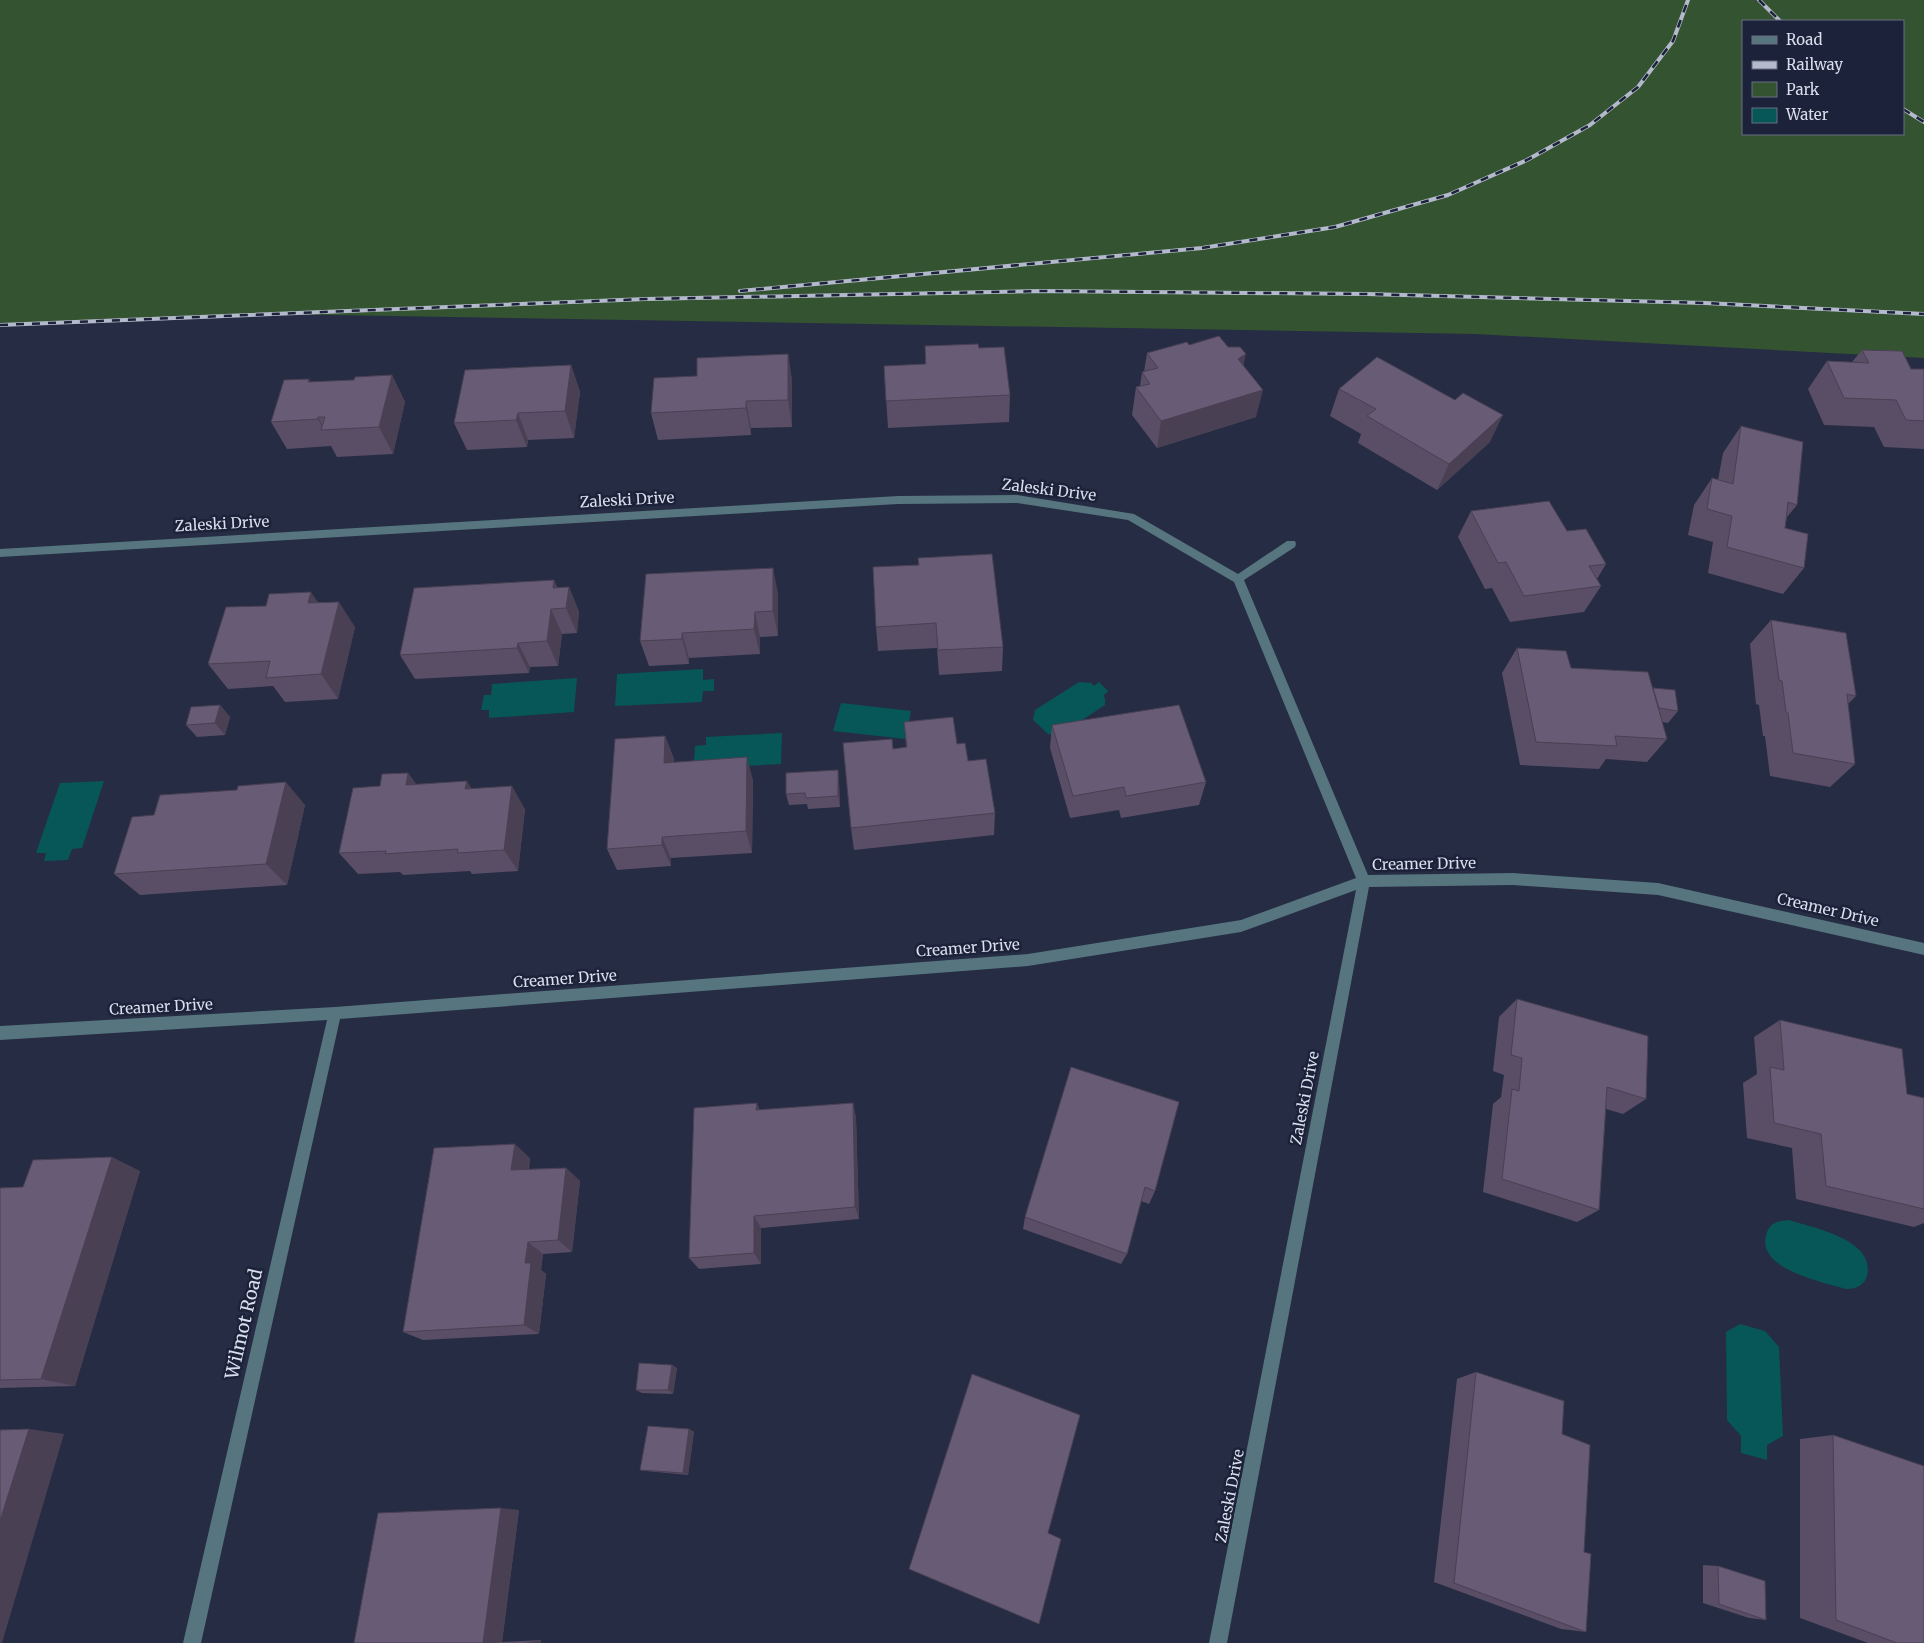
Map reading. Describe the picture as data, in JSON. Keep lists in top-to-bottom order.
{
  "streets": {
    "street": ["Zaleski Drive", "Creamer Drive", "Wilmot Road"]
  },
  "crossings": [
    ["Zaleski Drive", "Creamer Drive"],
    ["Creamer Drive", "Wilmot Road"]
  ],
  "legend": [
    "Road",
    "Railway",
    "Park",
    "Water"
  ]
}
